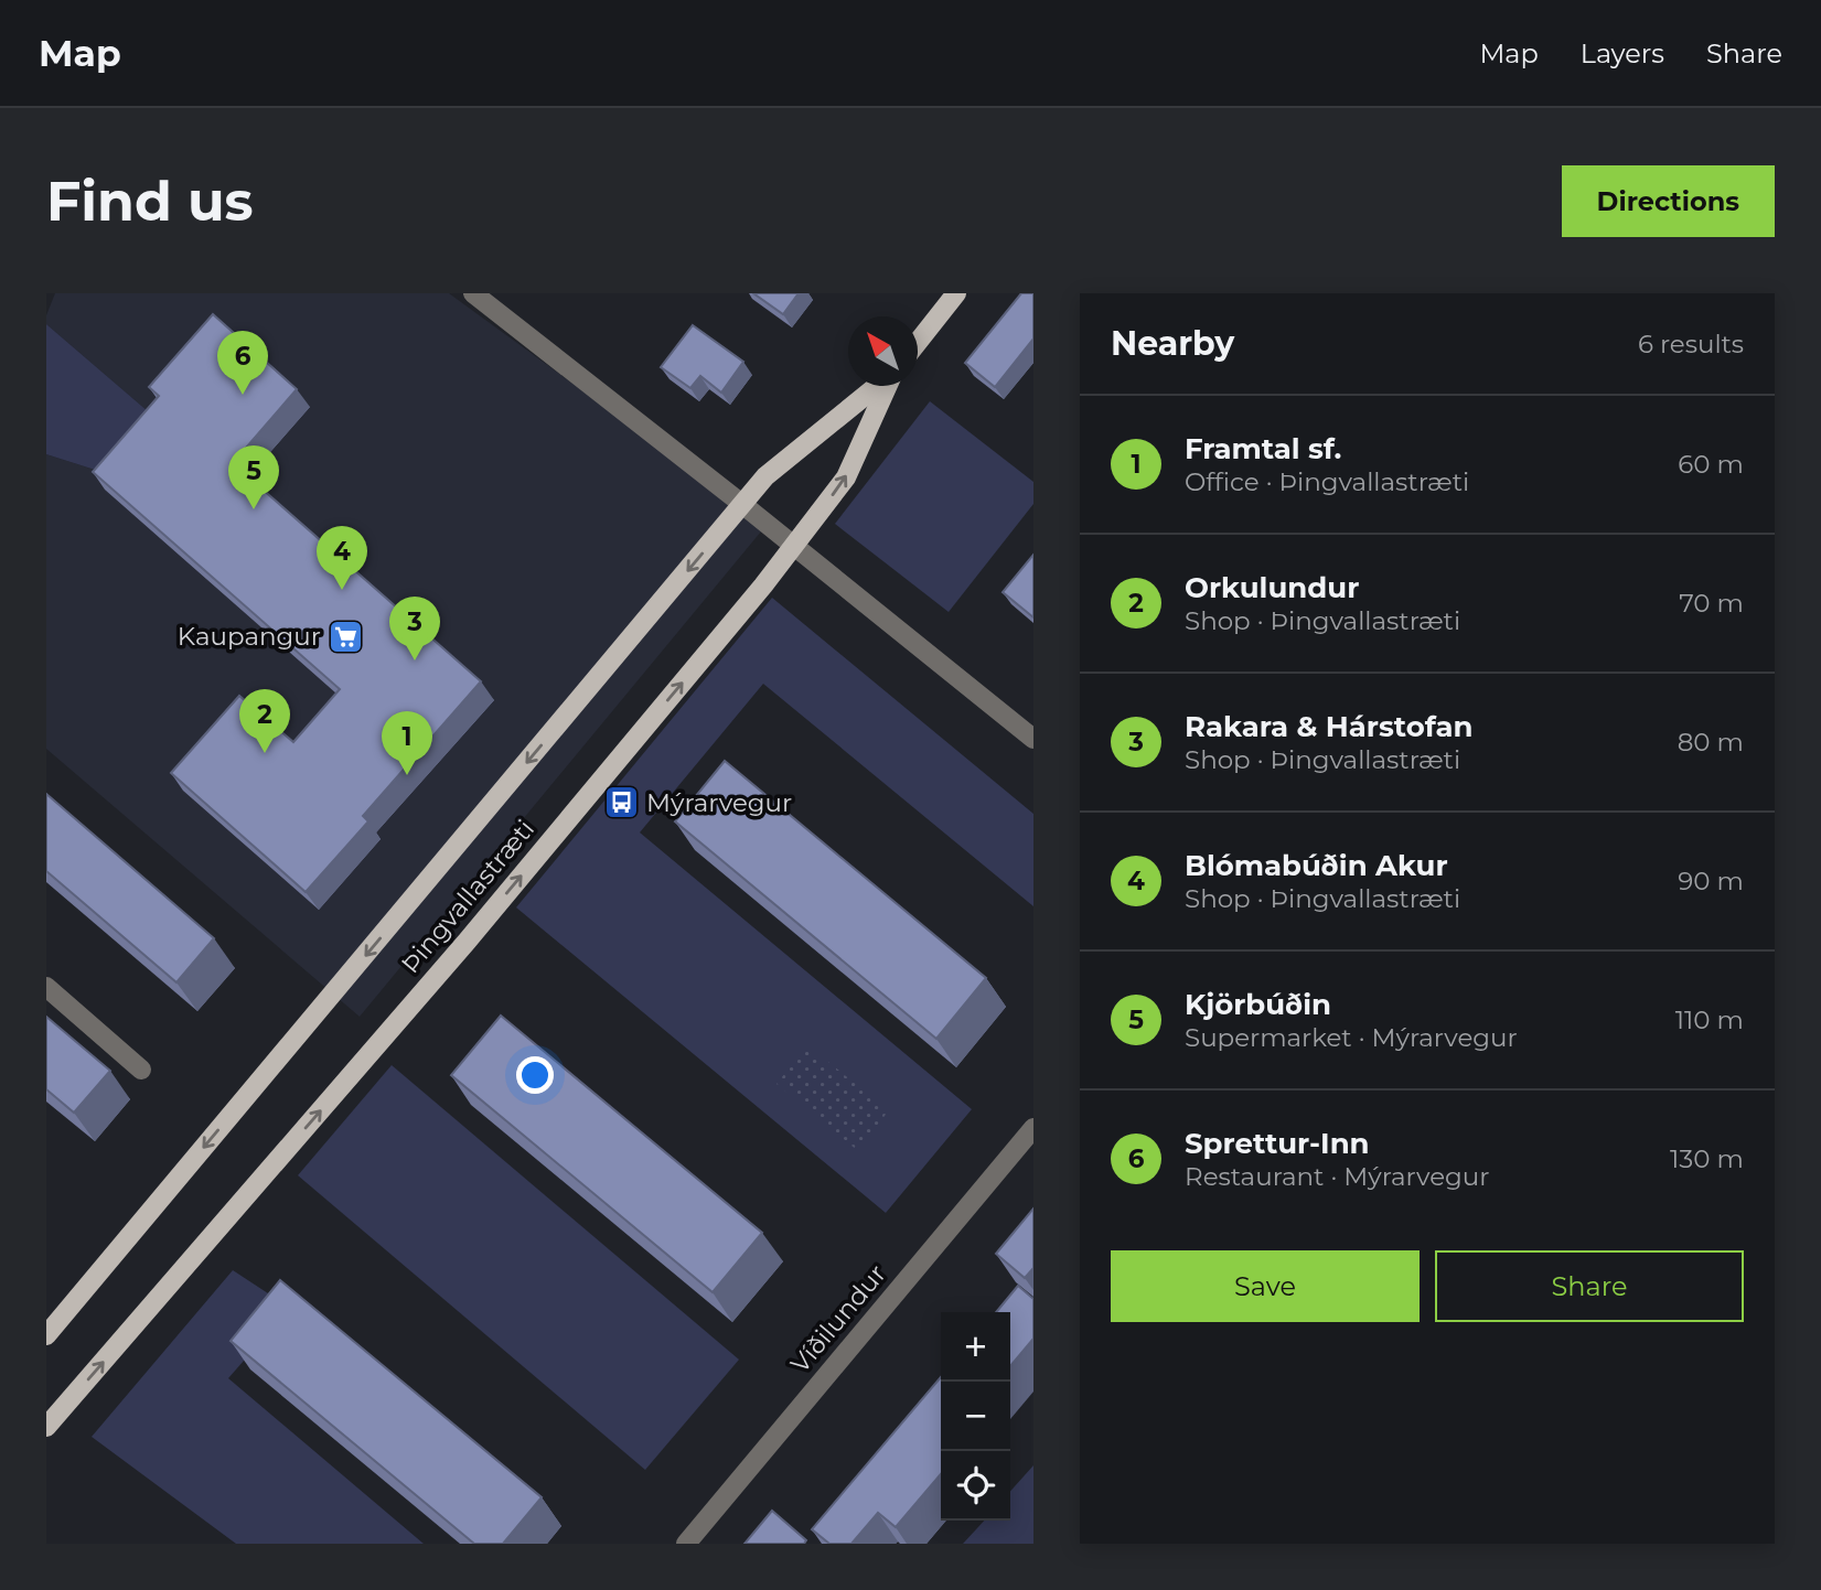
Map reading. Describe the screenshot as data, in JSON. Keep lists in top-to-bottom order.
{
  "streets": {
    "main road": ["Þingvallastræti"],
    "street": ["Víðilundur"]
  },
  "places": {
    "supermarket": ["Kaupangur"],
    "bus stop": ["Mýrarvegur"]
  },
  "north": "top left",
  "page": {
    "header": "Map",
    "nav": ["Map", "Layers", "Share"],
    "buttons": [
      "Directions",
      ["Save", "Share"]
    ],
    "title": "Find us",
    "heading": ["Nearby", "6 results"],
    "pins": [
      "6",
      "5",
      "4",
      "3",
      "2",
      "1"
    ],
    "list": [
      {
        "mark": "1",
        "name": "Framtal sf.",
        "note": "Office · Þingvallastræti",
        "value": "60 m"
      },
      {
        "mark": "2",
        "name": "Orkulundur",
        "note": "Shop · Þingvallastræti",
        "value": "70 m"
      },
      {
        "mark": "3",
        "name": "Rakara & Hárstofan",
        "note": "Shop · Þingvallastræti",
        "value": "80 m"
      },
      {
        "mark": "4",
        "name": "Blómabúðin Akur",
        "note": "Shop · Þingvallastræti",
        "value": "90 m"
      },
      {
        "mark": "5",
        "name": "Kjörbúðin",
        "note": "Supermarket · Mýrarvegur",
        "value": "110 m"
      },
      {
        "mark": "6",
        "name": "Sprettur-Inn",
        "note": "Restaurant · Mýrarvegur",
        "value": "130 m"
      }
    ],
    "map_buttons": ["+", "−"]
  }
}
